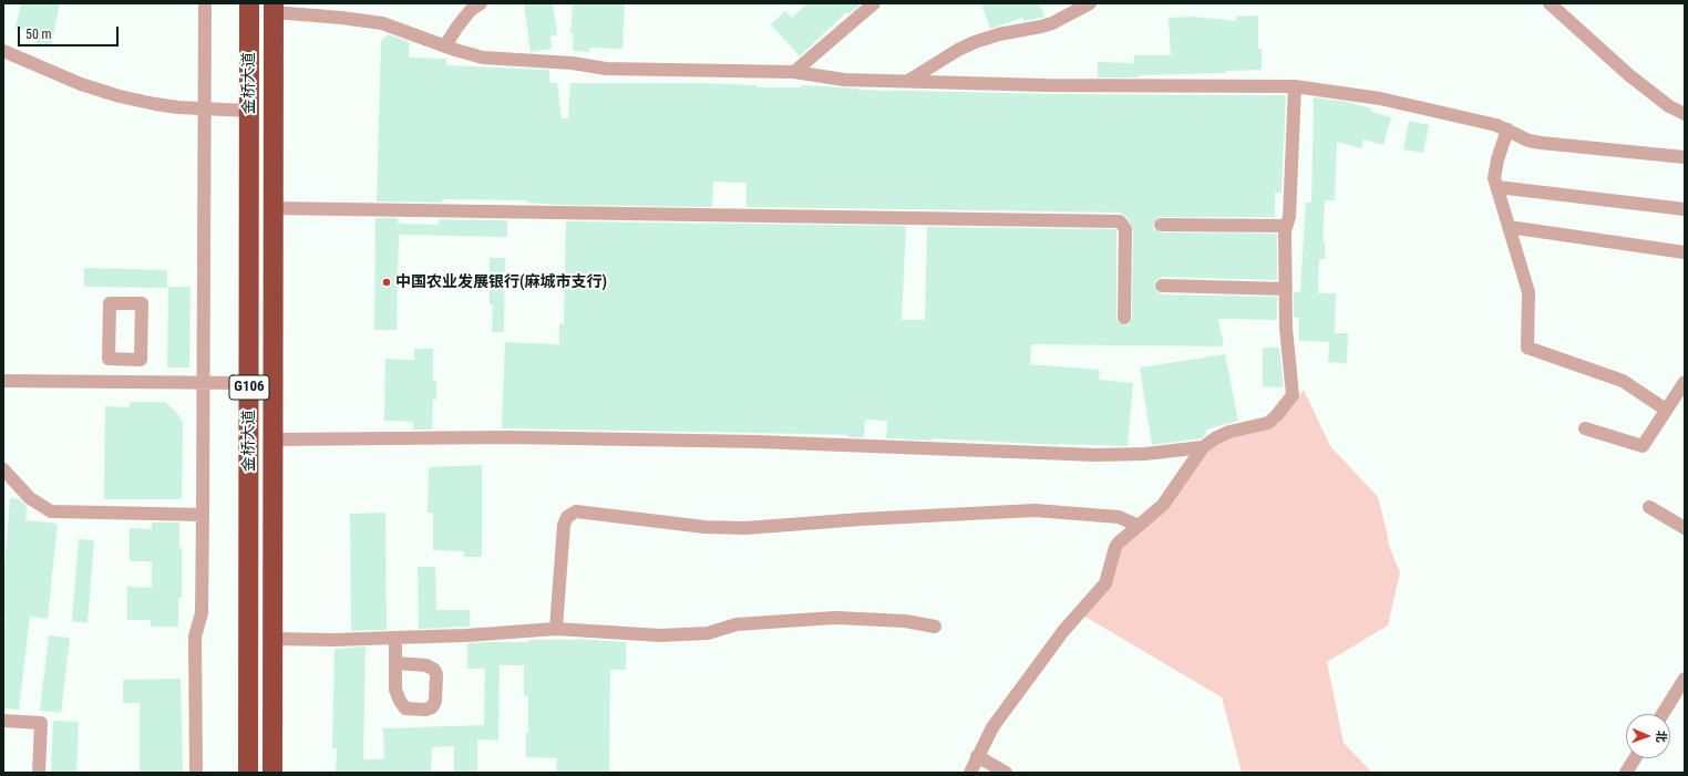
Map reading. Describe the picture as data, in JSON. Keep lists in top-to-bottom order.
{
  "streets": {
    "highway": ["金桥大道", "G106"]
  },
  "places": ["中国农业发展银行(麻城市支行)"],
  "scale_bar": "50 m",
  "north": "right"
}
